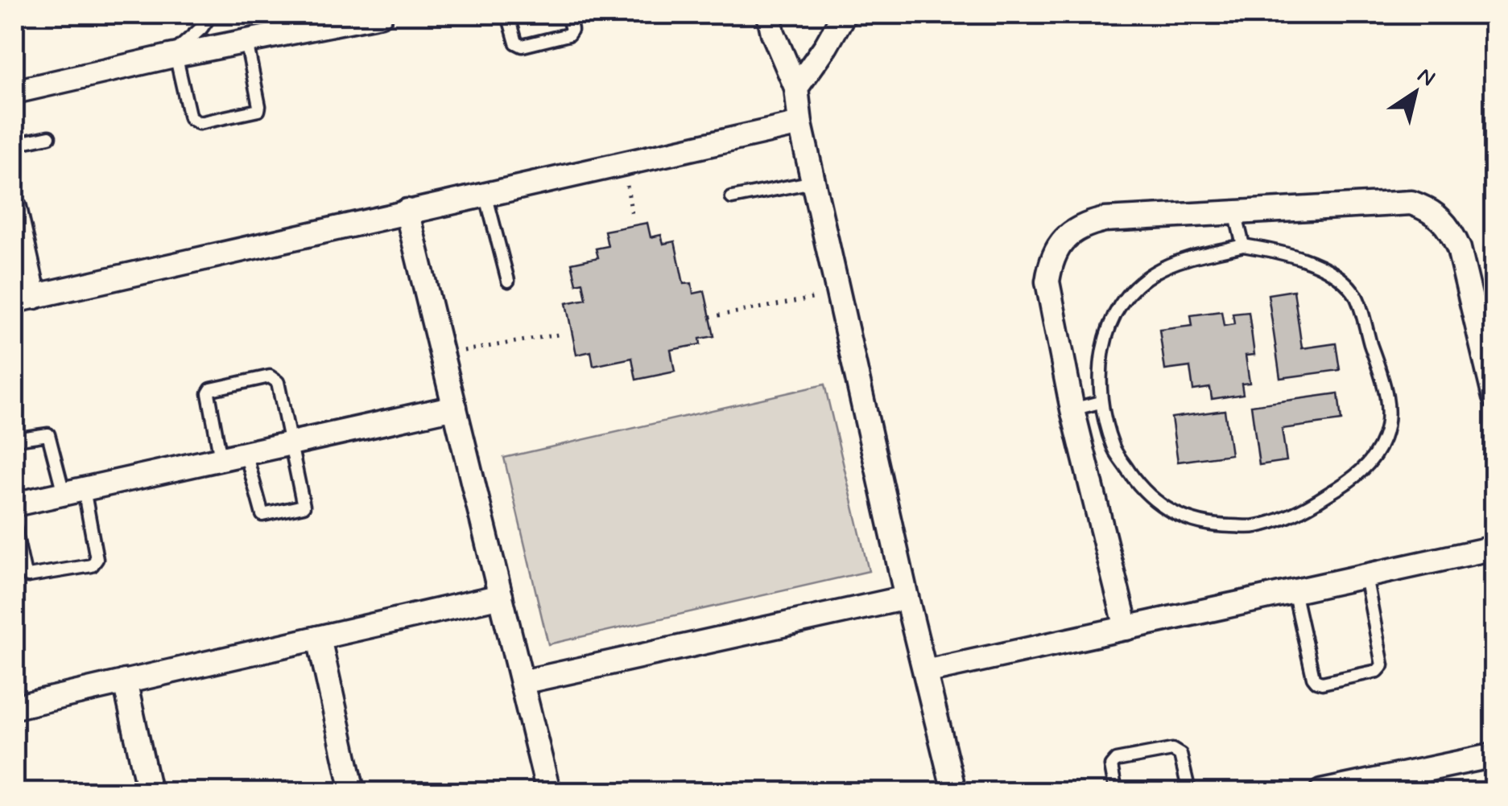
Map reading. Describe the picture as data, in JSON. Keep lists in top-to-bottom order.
{
  "north": "top right"
}
